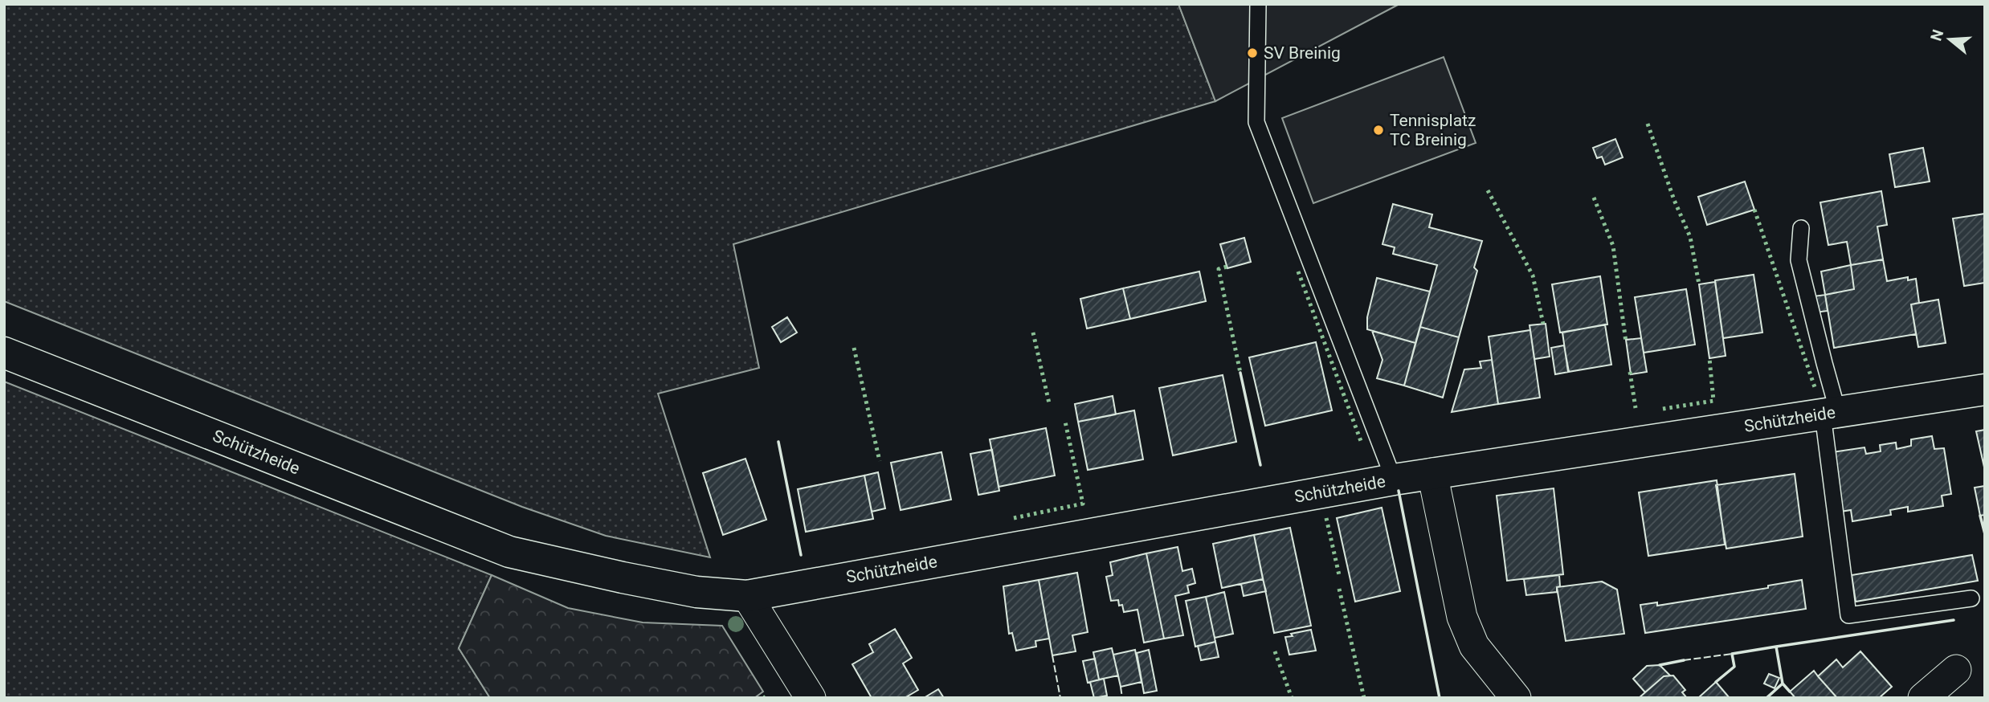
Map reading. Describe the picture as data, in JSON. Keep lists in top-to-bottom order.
{
  "streets": {
    "street": ["Schützheide"]
  },
  "places": ["SV Breinig", "Tennisplatz TC Breinig"],
  "north": "left"
}
